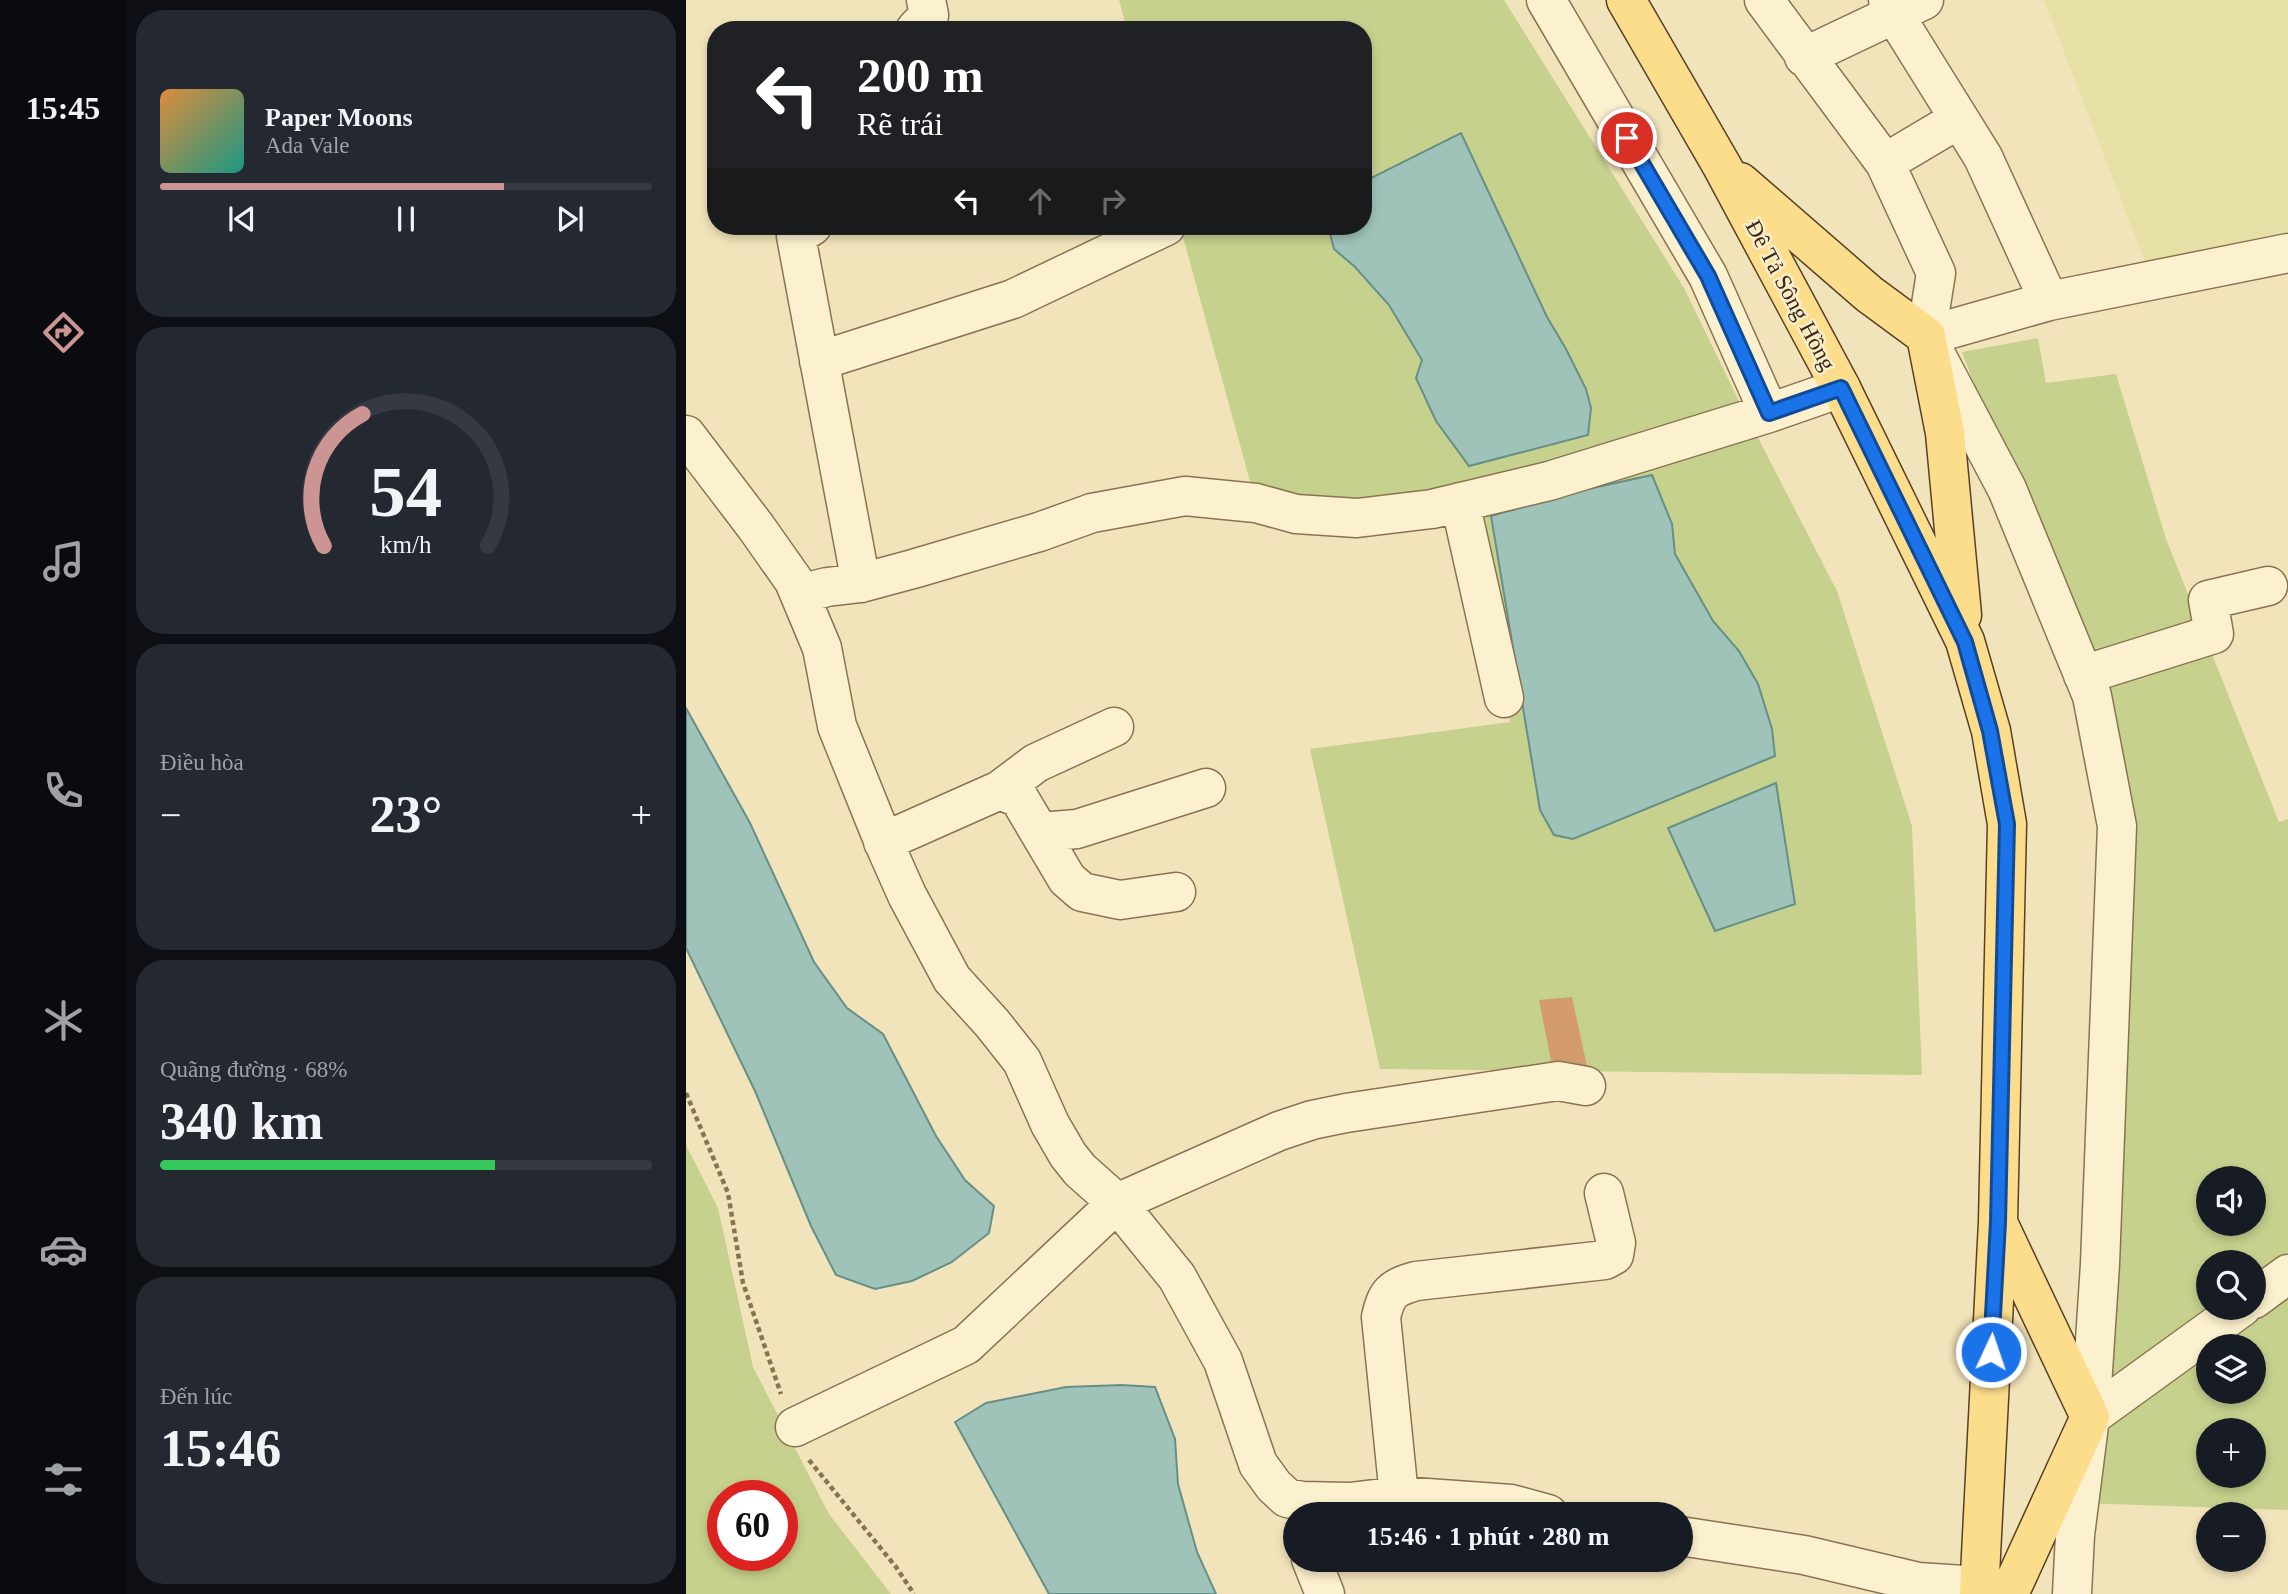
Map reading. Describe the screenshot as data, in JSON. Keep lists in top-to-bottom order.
{
  "streets": {
    "main road": ["Đê Tả Sông Hồng"]
  },
  "page": {
    "tabs": "15:45",
    "turn": ["200 m", "Rẽ trái"],
    "song": ["Paper Moons", "Ada Vale"],
    "tile": [
      "Điều hòa",
      ["Quãng đường · 68%", "340 km"],
      ["Đến lúc", "15:46"]
    ],
    "heat": ["−", "23°", "+"],
    "map_buttons": ["+", "−"],
    "limit": "60",
    "trip": "15:46 · 1 phút · 280 m",
    "gauge": ["54", "km/h"]
  }
}
